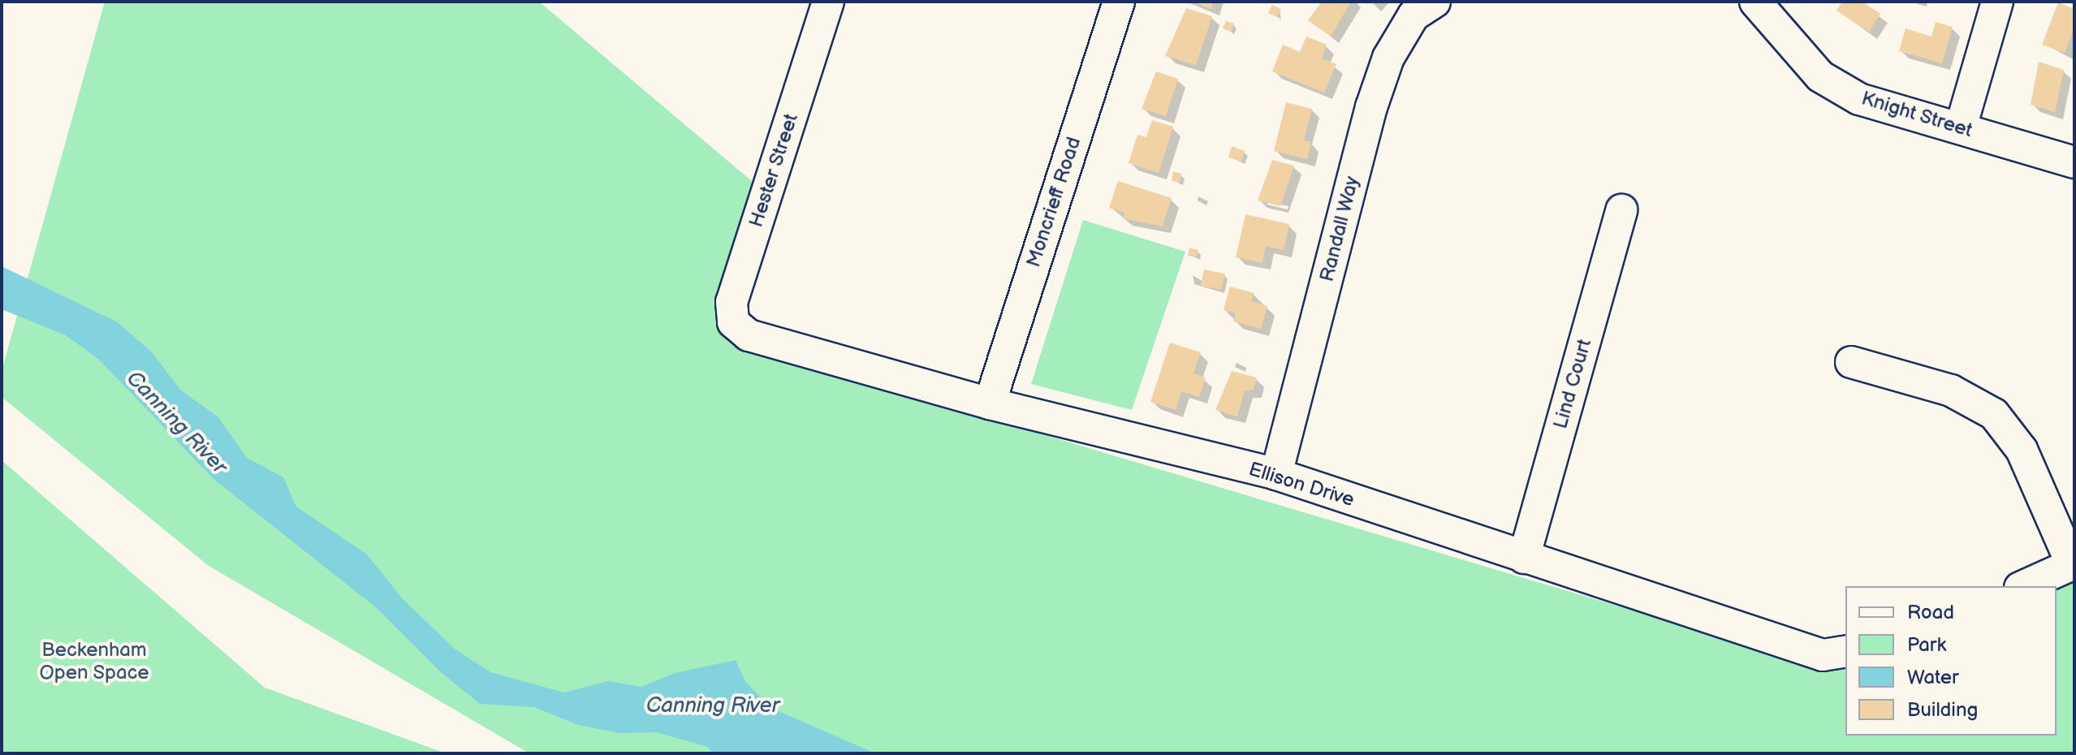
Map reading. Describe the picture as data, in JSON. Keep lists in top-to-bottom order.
{
  "streets": {
    "street": [
      "Knight Street",
      "Hester Street",
      "Moncrieff Road",
      "Randall Way",
      "Lind Court",
      "Ellison Drive"
    ]
  },
  "crossings": [
    ["Hester Street", "Ellison Drive"],
    ["Moncrieff Road", "Ellison Drive"],
    ["Randall Way", "Ellison Drive"],
    ["Lind Court", "Ellison Drive"]
  ],
  "water": ["Canning River"],
  "parks": ["Beckenham Open Space"],
  "legend": [
    "Road",
    "Park",
    "Water",
    "Building"
  ]
}
